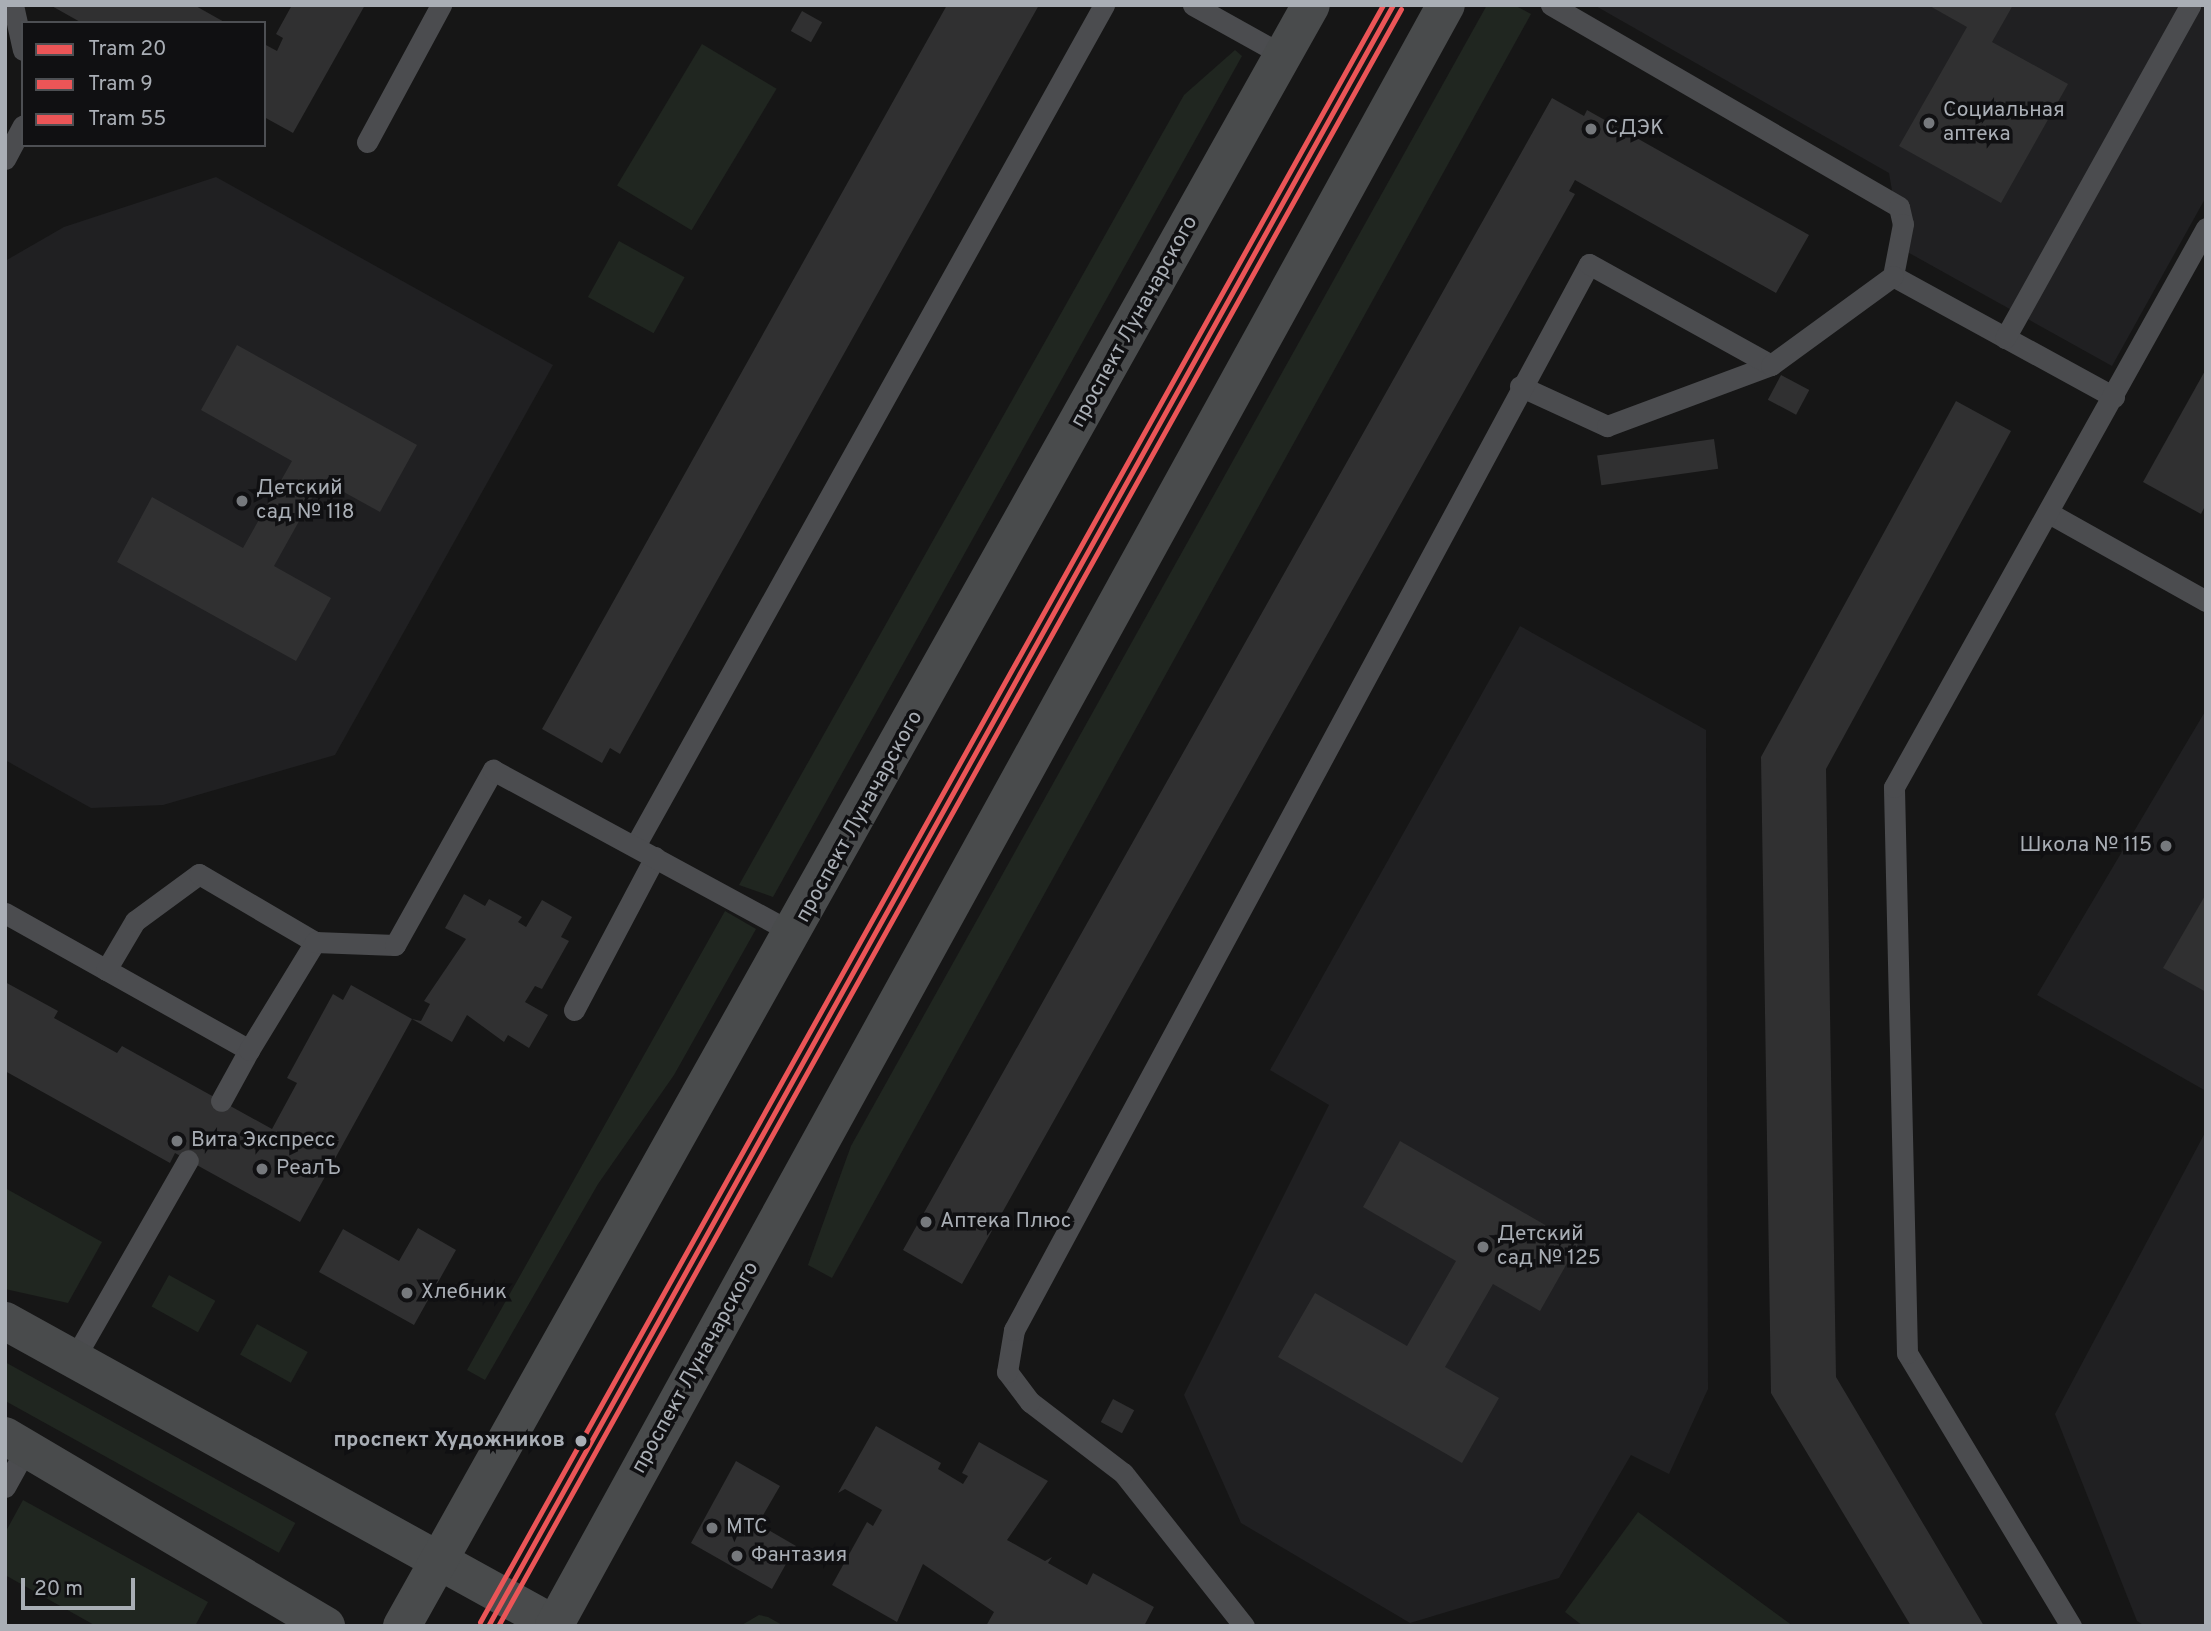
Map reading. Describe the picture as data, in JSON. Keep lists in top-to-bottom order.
{
  "streets": {
    "main road": ["проспект Луначарского"]
  },
  "places": [
    "Социальная аптека",
    "СДЭК",
    "Детский сад № 118",
    "Школа № 115",
    "Вита Экспресс",
    "РеалЪ",
    "Аптека Плюс",
    "Детский сад № 125",
    "Хлебник",
    "проспект Художников",
    "МТС",
    "Фантазия"
  ],
  "lines": ["tram line 20", "tram line 55", "tram line 9"],
  "legend": ["Tram 20", "Tram 9", "Tram 55"],
  "scale_bar": "20 m"
}
